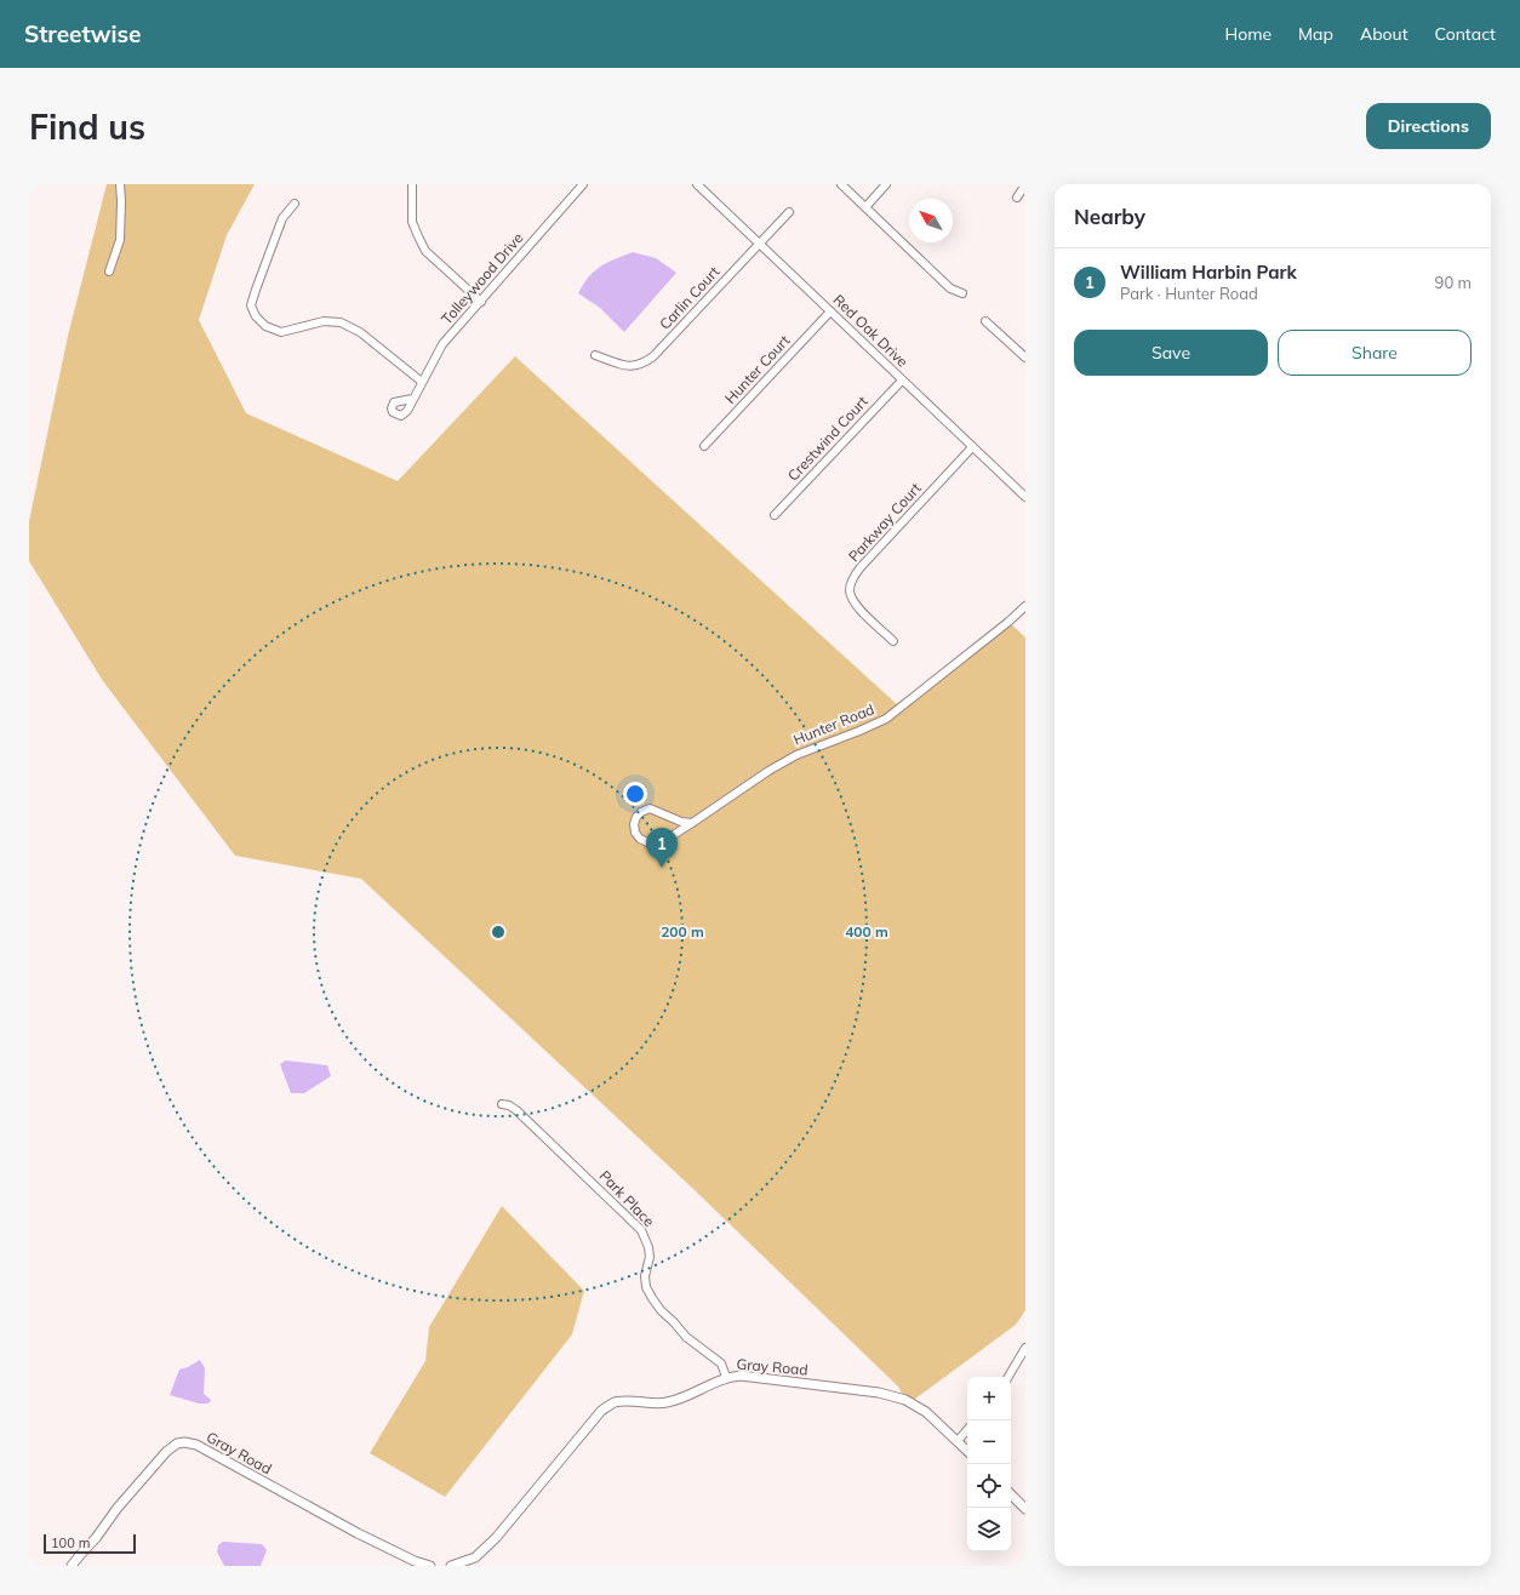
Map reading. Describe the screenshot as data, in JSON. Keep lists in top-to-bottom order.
{
  "streets": {
    "street": [
      "Tolleywood Drive",
      "Carlin Court",
      "Red Oak Drive",
      "Hunter Court",
      "Crestwind Court",
      "Parkway Court",
      "Hunter Road",
      "Park Place",
      "Gray Road"
    ]
  },
  "crossings": [
    ["Carlin Court", "Red Oak Drive"],
    ["Red Oak Drive", "Hunter Court"],
    ["Red Oak Drive", "Crestwind Court"],
    ["Red Oak Drive", "Parkway Court"],
    ["Park Place", "Gray Road"]
  ],
  "scale_bar": "100 m",
  "north": "top left",
  "page": {
    "header": "Streetwise",
    "nav": [
      "Home",
      "Map",
      "About",
      "Contact"
    ],
    "buttons": [
      "Directions",
      ["Save", "Share"]
    ],
    "title": "Find us",
    "heading": "Nearby",
    "list": [
      {
        "mark": "1",
        "name": "William Harbin Park",
        "note": "Park · Hunter Road",
        "value": "90 m"
      }
    ],
    "pins": "1",
    "map_buttons": ["+", "−"],
    "scale": "100 m"
  },
  "rings": ["200 m", "400 m"]
}
